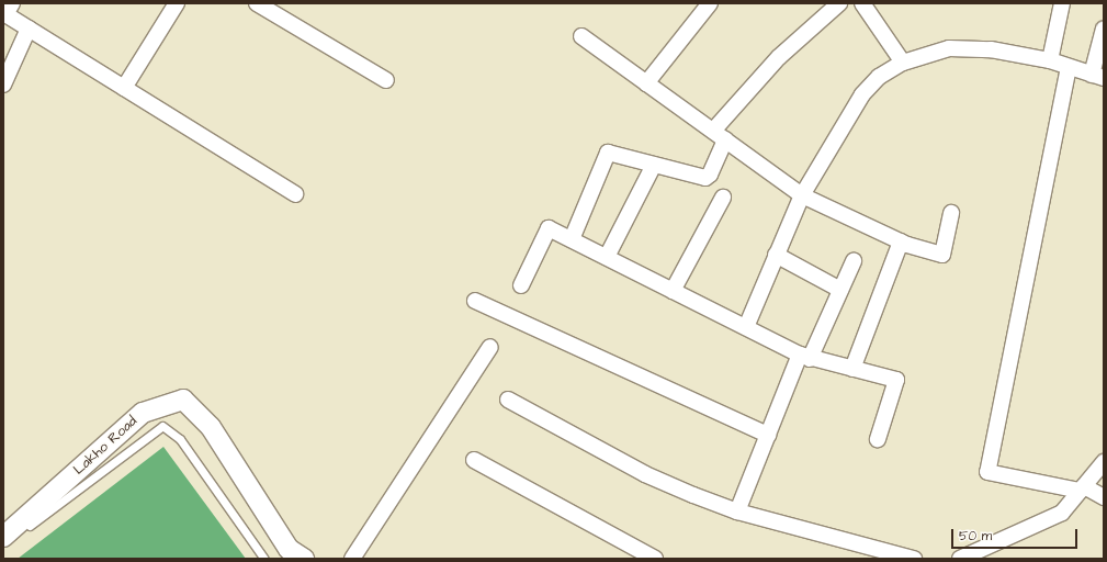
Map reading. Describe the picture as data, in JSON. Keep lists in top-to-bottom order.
{
  "streets": {
    "street": ["Lakho Road"]
  },
  "scale_bar": "50 m"
}
